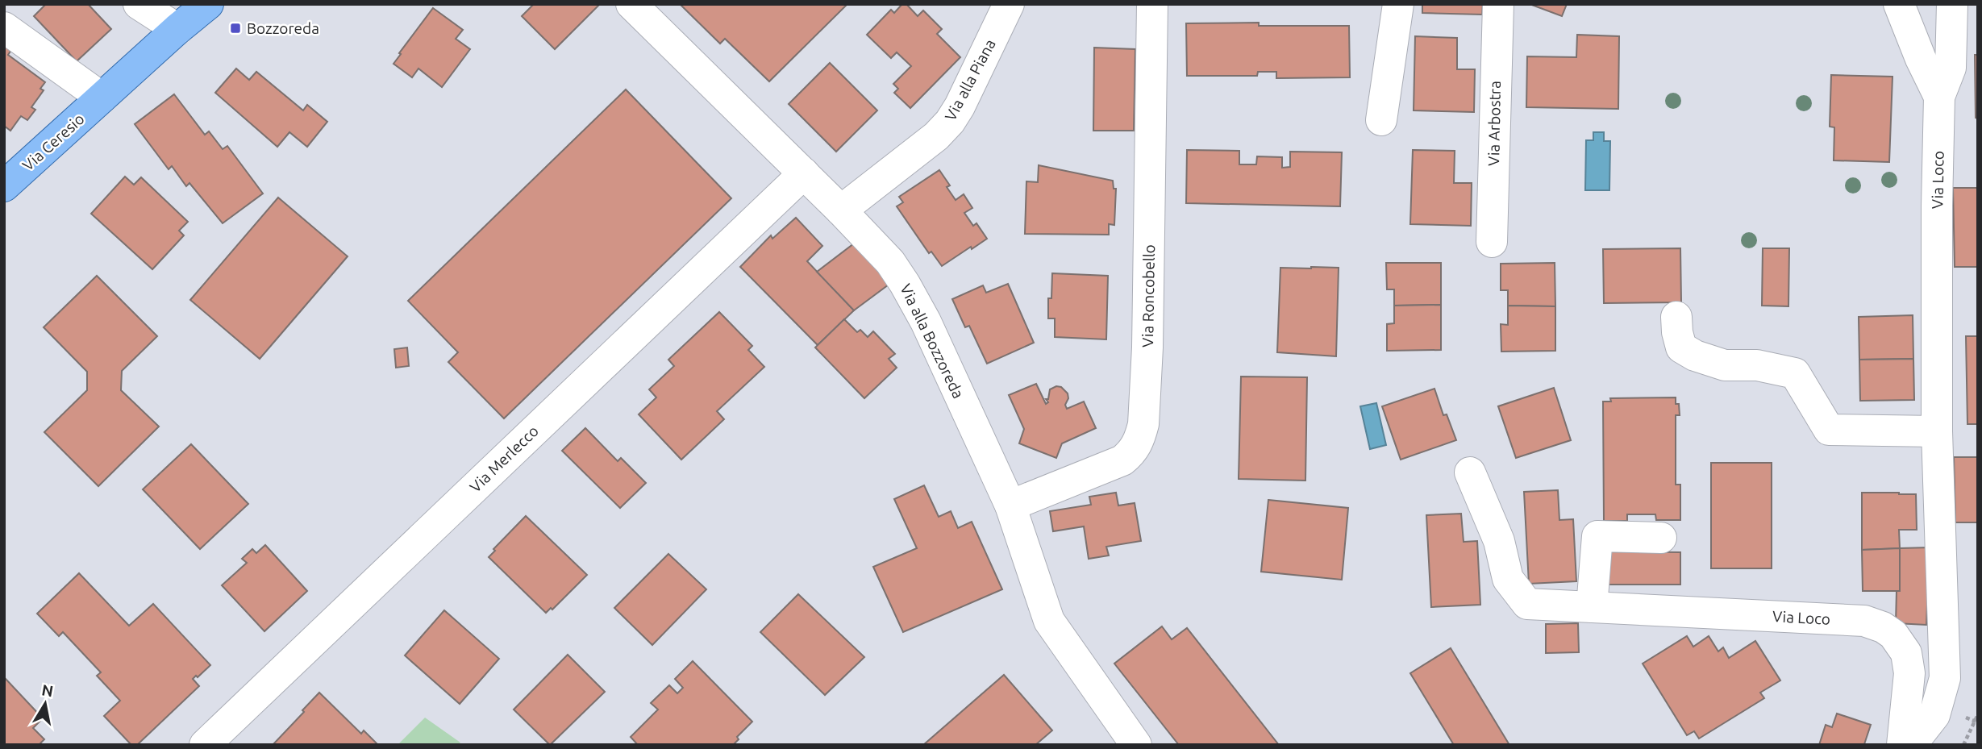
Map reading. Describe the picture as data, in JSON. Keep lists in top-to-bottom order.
{
  "streets": {
    "main road": ["Via Ceresio"],
    "street": [
      "Via alla Piana",
      "Via Arbostra",
      "Via Loco",
      "Via Roncobello",
      "Via alla Bozzoreda",
      "Via Merlecco"
    ]
  },
  "crossings": [
    ["Via alla Piana", "Via alla Bozzoreda"],
    ["Via Roncobello", "Via alla Bozzoreda"],
    ["Via alla Bozzoreda", "Via Merlecco"]
  ],
  "places": {
    "transit": ["Bozzoreda"]
  },
  "north": "top"
}
